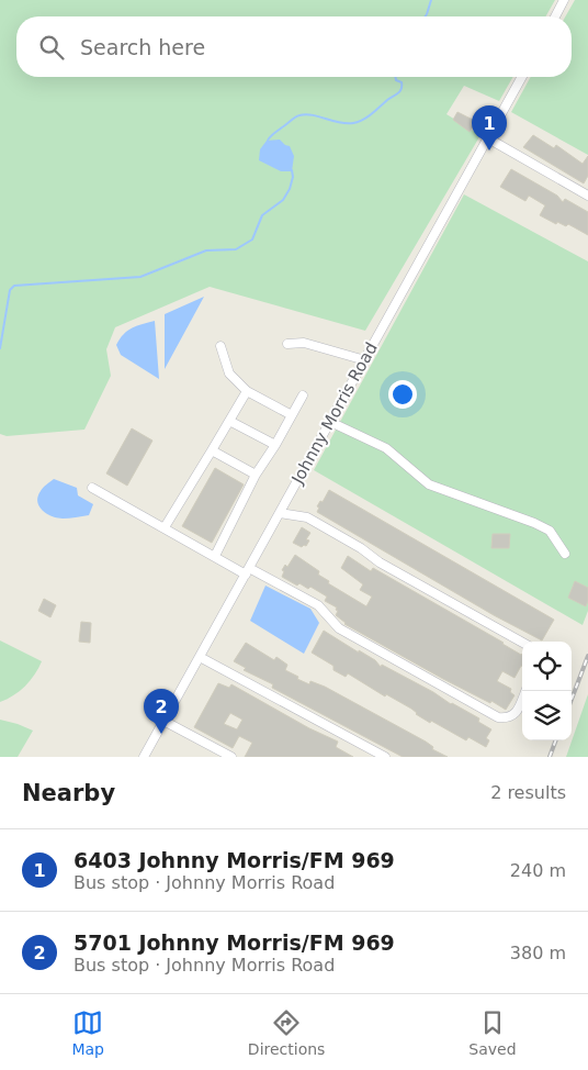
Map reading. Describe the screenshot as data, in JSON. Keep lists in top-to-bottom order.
{
  "streets": {
    "street": ["Johnny Morris Road"]
  },
  "page": {
    "search": "Search here",
    "pins": ["1", "2"],
    "heading": ["Nearby", "2 results"],
    "list": [
      {
        "mark": "1",
        "name": "6403 Johnny Morris/FM 969",
        "note": "Bus stop · Johnny Morris Road",
        "value": "240 m"
      },
      {
        "mark": "2",
        "name": "5701 Johnny Morris/FM 969",
        "note": "Bus stop · Johnny Morris Road",
        "value": "380 m"
      }
    ],
    "nav": ["Map", "Directions", "Saved"]
  }
}
